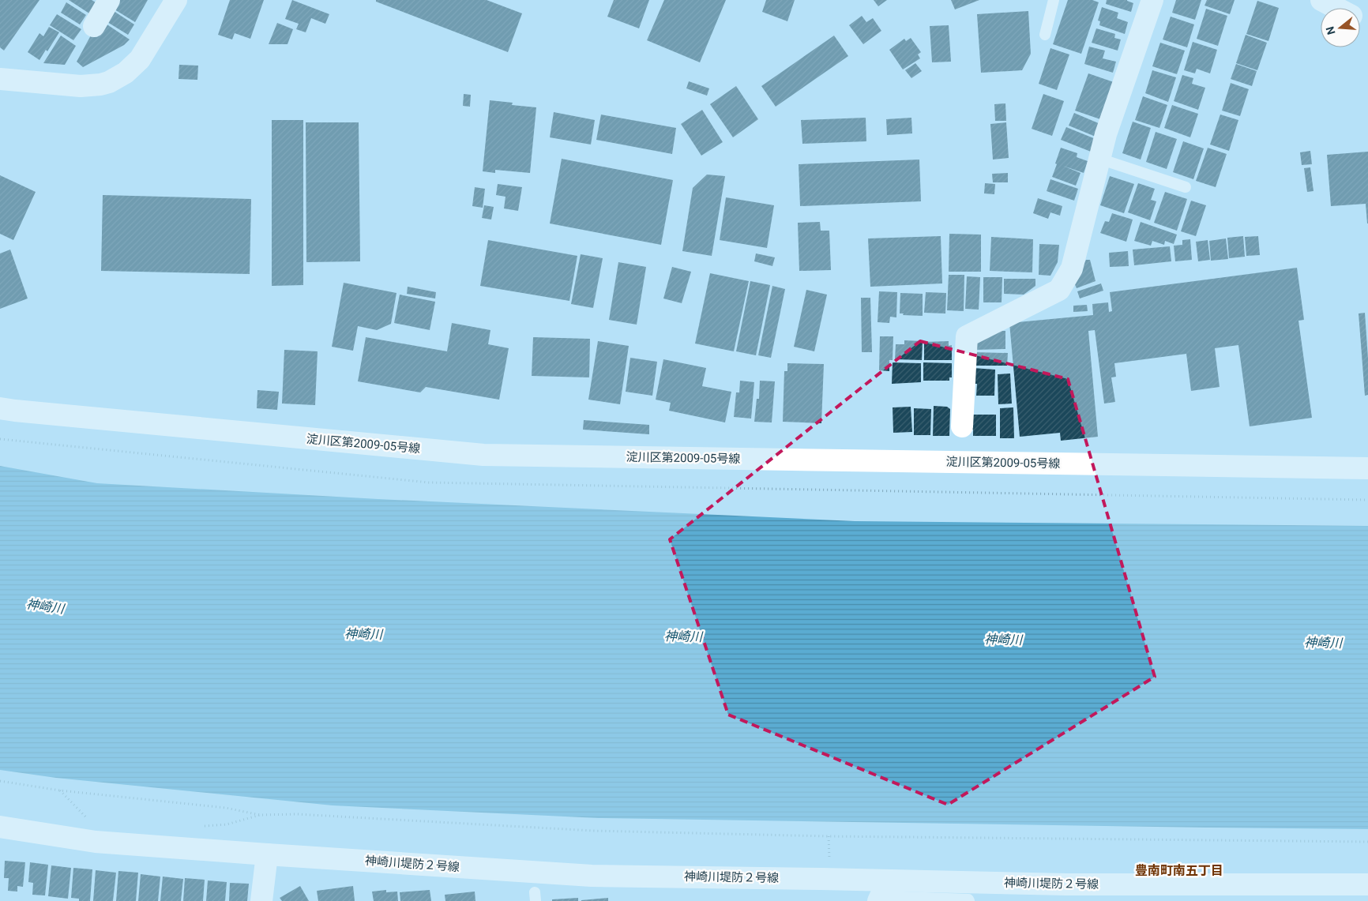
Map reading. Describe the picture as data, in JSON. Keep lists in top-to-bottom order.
{
  "streets": {
    "street": ["淀川区第2009-05号線", "神崎川堤防２号線"]
  },
  "districts": ["豊南町南五丁目"],
  "water": ["神崎川"],
  "north": "left"
}
